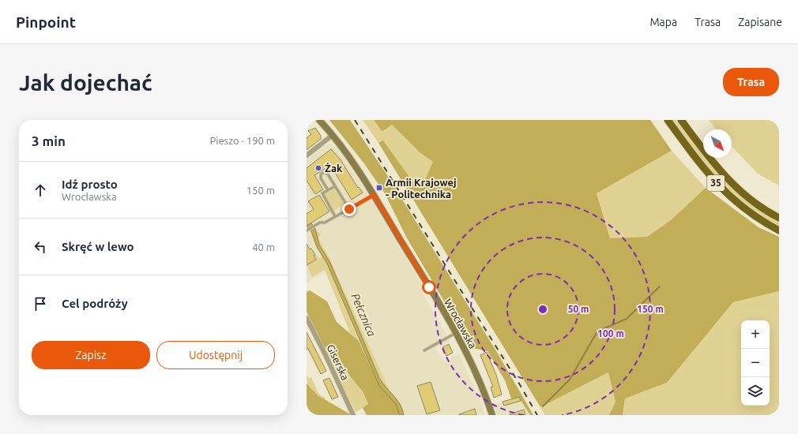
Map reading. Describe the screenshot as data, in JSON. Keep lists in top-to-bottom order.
{
  "streets": {
    "main road": ["35", "Wrocławska"],
    "street": ["Giserska"]
  },
  "water": ["Pełcznica"],
  "places": {
    "other": ["Żak"],
    "transit": ["Armii Krajowej - Politechnika"]
  },
  "north": "bottom right",
  "page": {
    "header": "Pinpoint",
    "nav": ["Mapa", "Trasa", "Zapisane"],
    "buttons": [
      "Trasa",
      ["Zapisz", "Udostępnij"]
    ],
    "title": "Jak dojechać",
    "heading": ["3 min", "Pieszo · 190 m"],
    "list": [
      ["Idź prosto", "Wrocławska", "150 m"],
      ["Skręć w lewo", "40 m"],
      "Cel podróży"
    ],
    "map_buttons": ["+", "−"]
  },
  "rings": ["50 m", "150 m", "100 m"]
}
